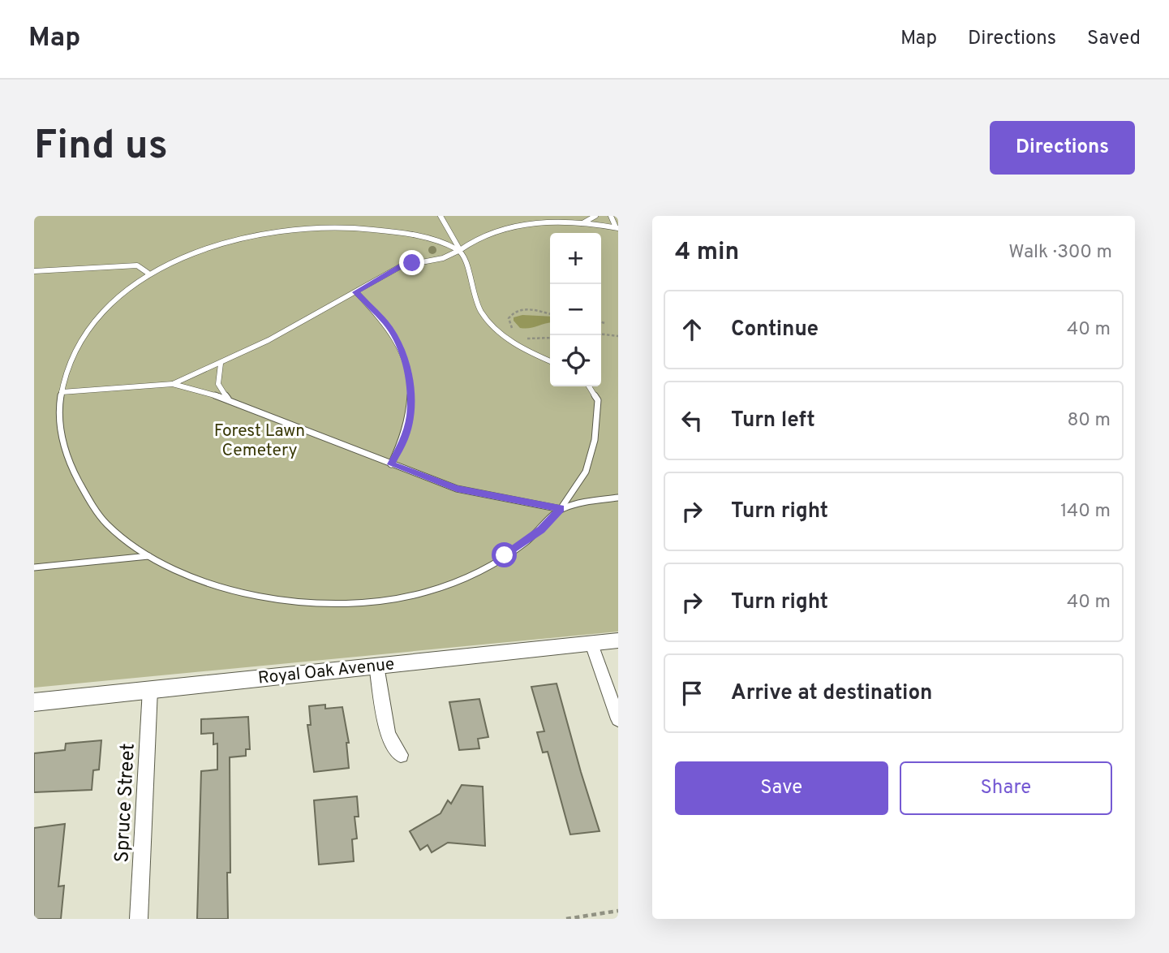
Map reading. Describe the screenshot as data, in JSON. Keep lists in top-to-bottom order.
{
  "streets": {
    "street": ["Royal Oak Avenue", "Spruce Street"]
  },
  "crossings": [
    ["Royal Oak Avenue", "Spruce Street"]
  ],
  "parks": ["Forest Lawn Cemetery"],
  "page": {
    "header": "Map",
    "nav": ["Map", "Directions", "Saved"],
    "buttons": [
      "Directions",
      ["Save", "Share"]
    ],
    "title": "Find us",
    "heading": ["4 min", "Walk · 300 m"],
    "map_buttons": ["+", "−"],
    "list": [
      ["Continue", "40 m"],
      ["Turn left", "80 m"],
      ["Turn right", "140 m"],
      ["Turn right", "40 m"],
      "Arrive at destination"
    ]
  }
}
